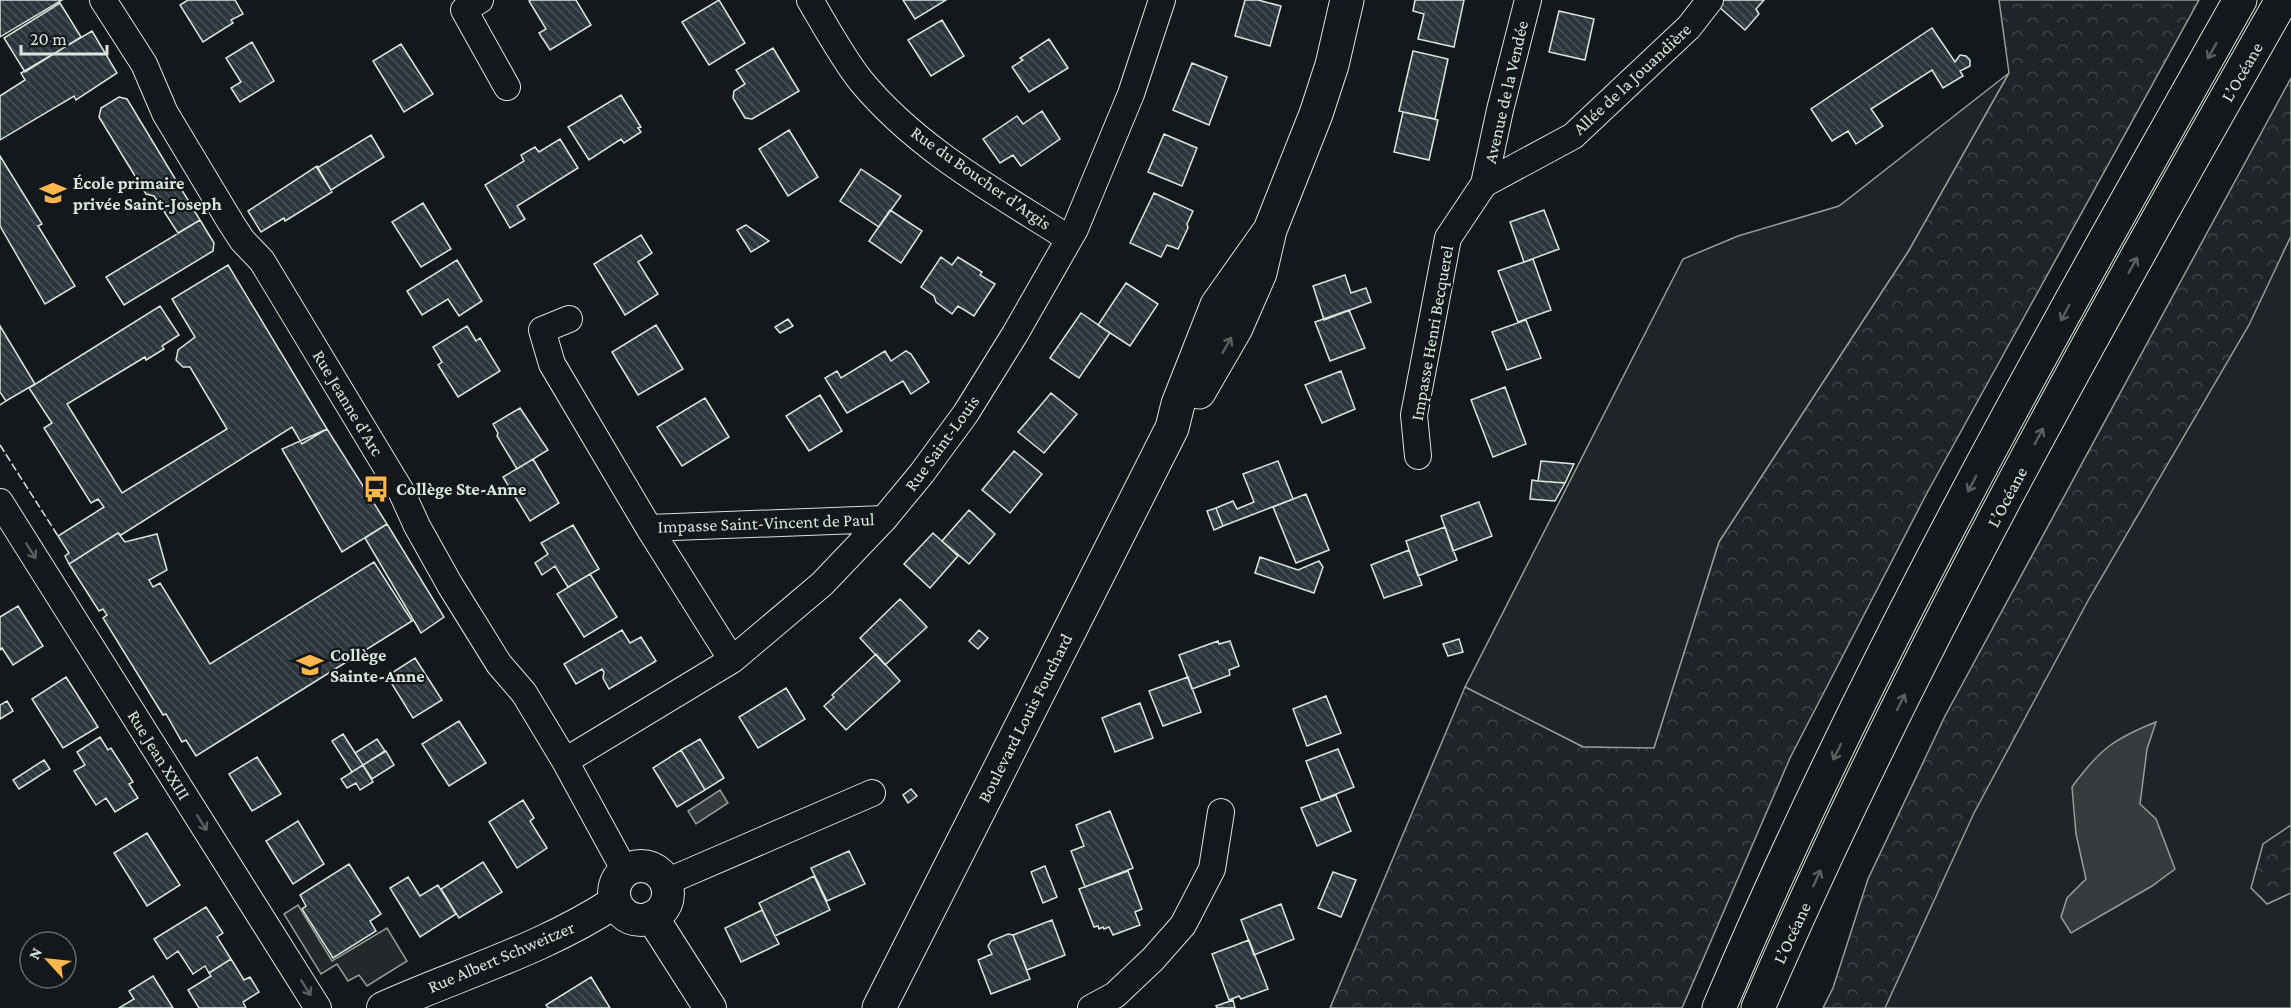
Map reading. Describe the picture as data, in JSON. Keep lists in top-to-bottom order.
{
  "streets": {
    "main road": ["L’Océane", "Boulevard Louis Fouchard"],
    "street": [
      "Allée de la Jouandière",
      "Avenue de la Vendée",
      "Rue du Boucher d'Argis",
      "Impasse Henri Becquerel",
      "Rue Jeanne d'Arc",
      "Rue Saint-Louis",
      "Impasse Saint-Vincent de Paul",
      "Rue Jean XXIII",
      "Rue Albert Schweitzer"
    ]
  },
  "crossings": [
    ["Allée de la Jouandière", "Avenue de la Vendée"],
    ["Allée de la Jouandière", "Impasse Henri Becquerel"],
    ["Avenue de la Vendée", "Impasse Henri Becquerel"],
    ["Rue du Boucher d'Argis", "Rue Saint-Louis"],
    ["Rue Jeanne d'Arc", "Rue Saint-Louis"],
    ["Rue Jeanne d'Arc", "Rue Albert Schweitzer"],
    ["Rue Saint-Louis", "Impasse Saint-Vincent de Paul"]
  ],
  "one_way": ["Rue Jean XXIII"],
  "places": {
    "school or university": ["École primaire privée Saint-Joseph", "Collège Sainte-Anne"],
    "bus stop": ["Collège Ste-Anne"]
  },
  "scale_bar": "20 m",
  "north": "top left"
}
